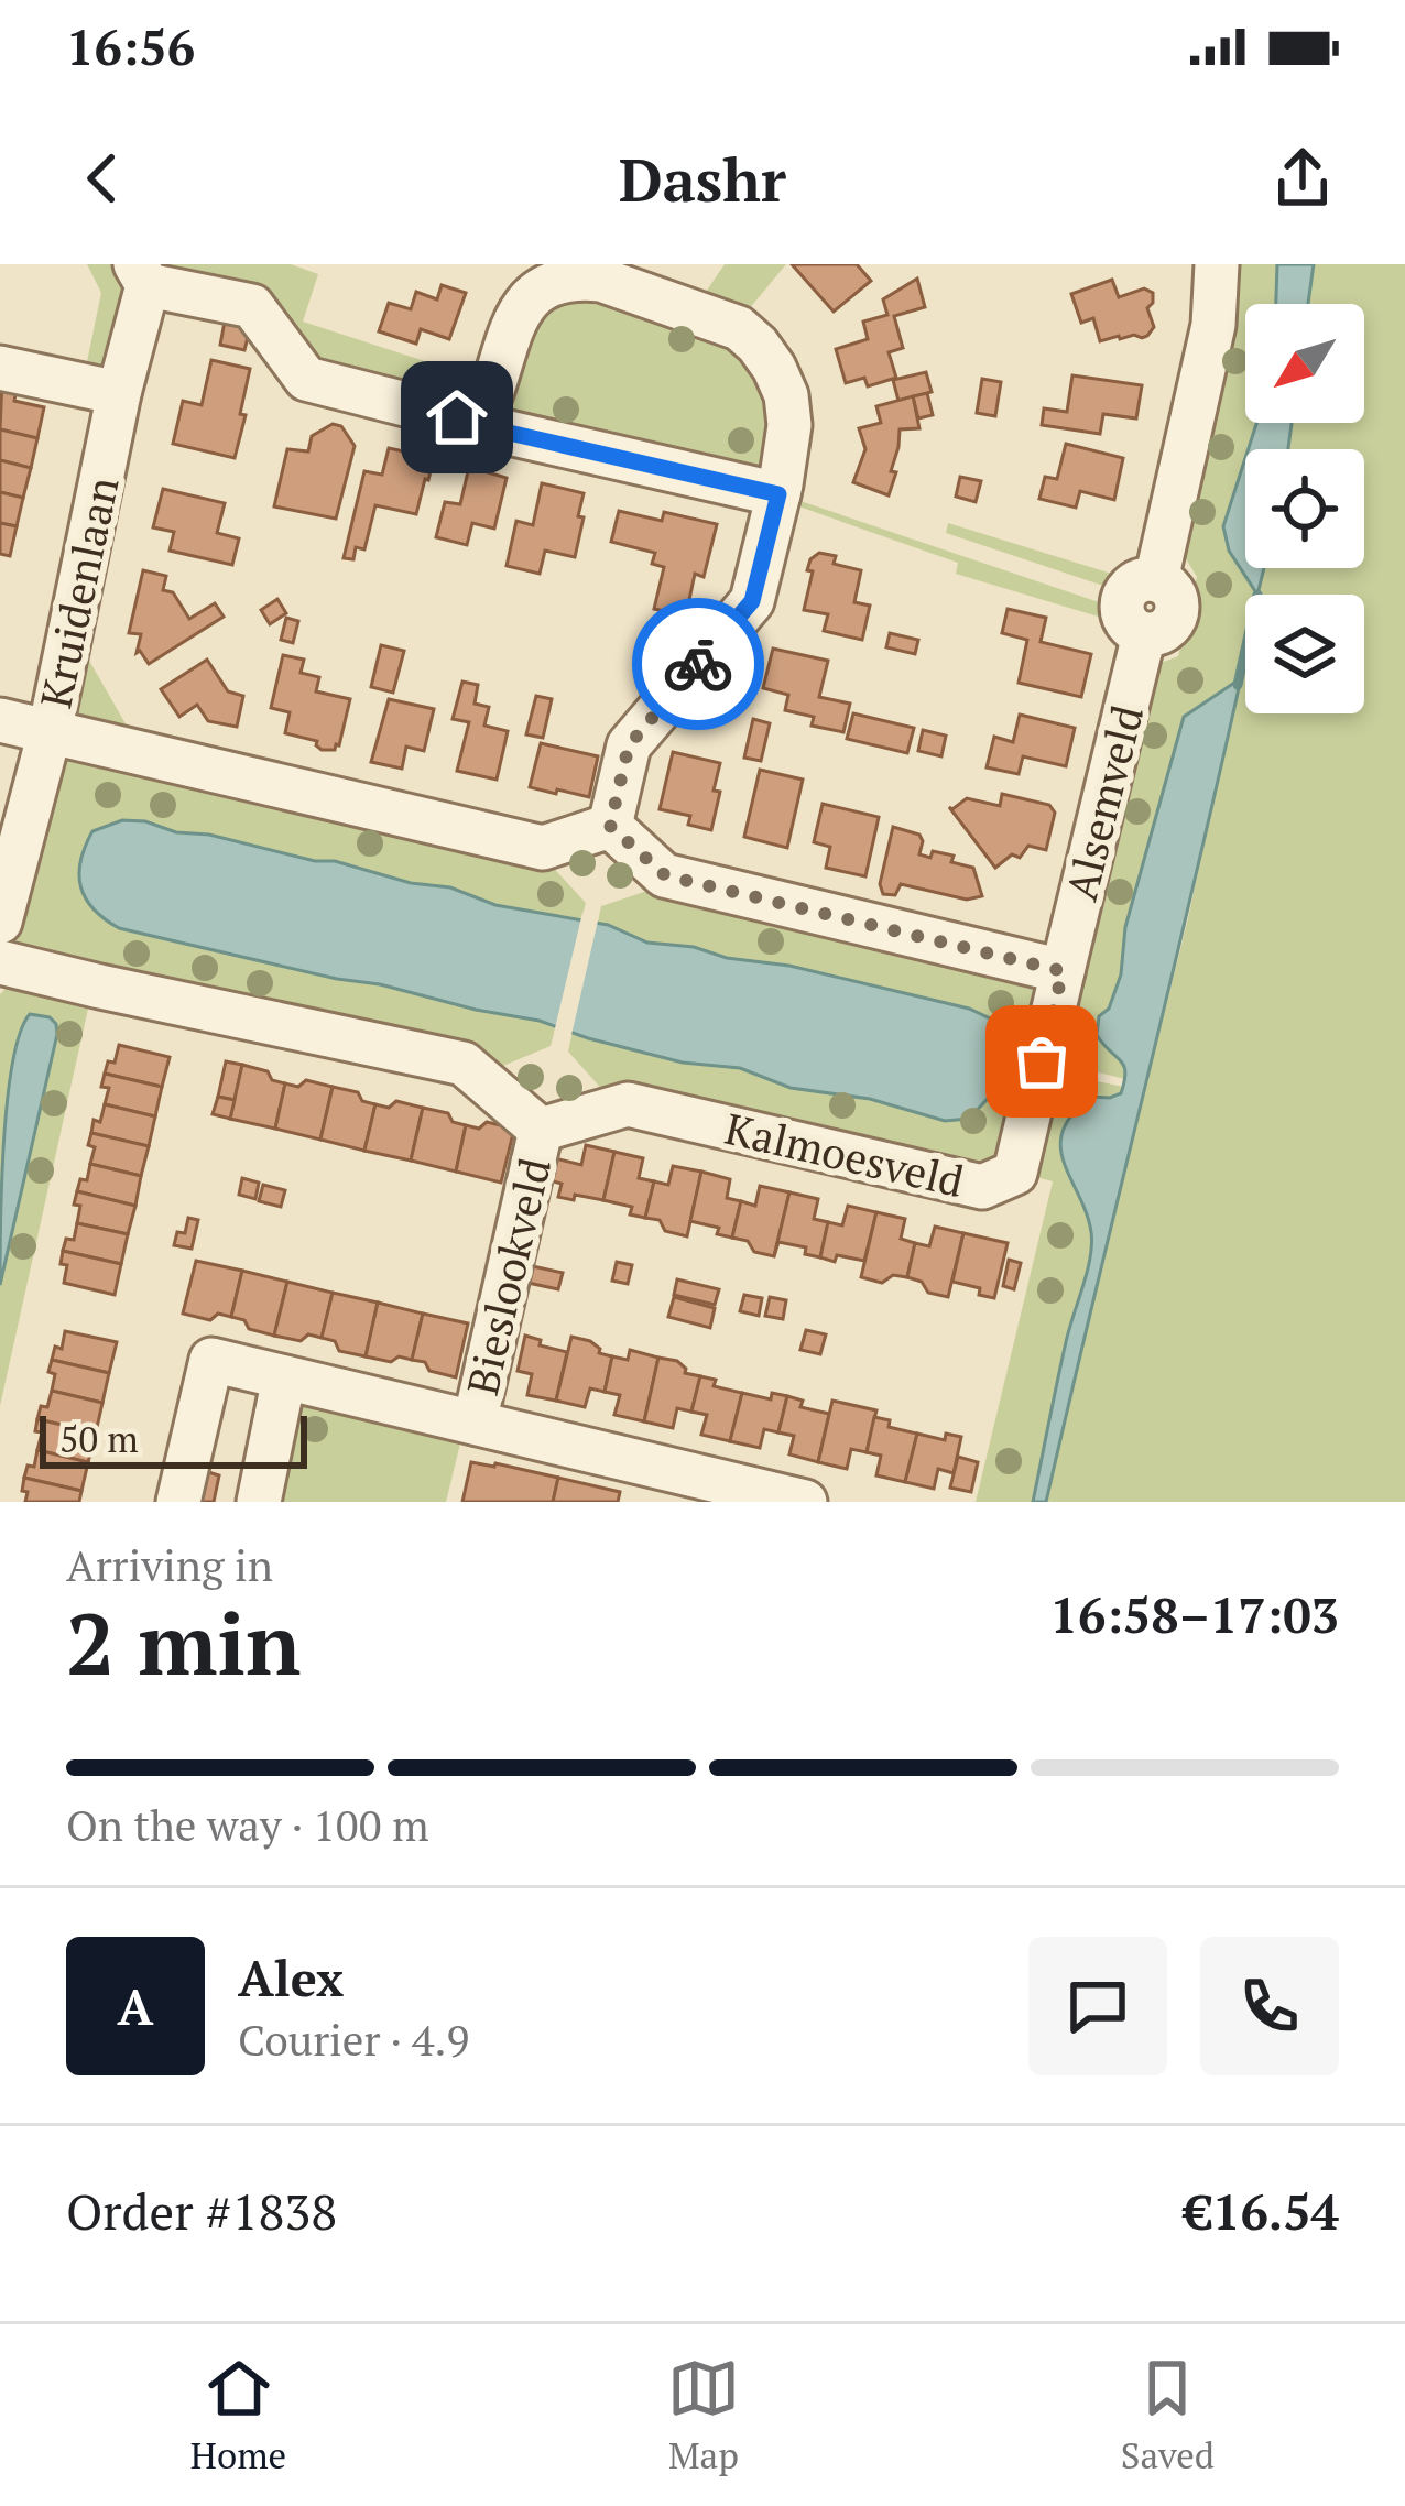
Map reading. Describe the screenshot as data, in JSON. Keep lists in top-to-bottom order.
{
  "streets": {
    "street": [
      "Kruidenlaan",
      "Alsemveld",
      "Kalmoesveld",
      "Bieslookveld"
    ]
  },
  "crossings": [
    ["Alsemveld", "Kalmoesveld"],
    ["Kalmoesveld", "Bieslookveld"]
  ],
  "scale_bar": "50 m",
  "north": "bottom left",
  "page": {
    "status": "16:56",
    "header": "Dashr",
    "scale": "50 m",
    "heading": ["2 min", "Arriving in", "16:58–17:03"],
    "panel": [
      "Alex",
      "Courier · 4.9",
      "Order #1838",
      "€16.54"
    ],
    "bar": "On the way · 100 m",
    "round": "A",
    "tabs": ["Home", "Map", "Saved"]
  }
}
